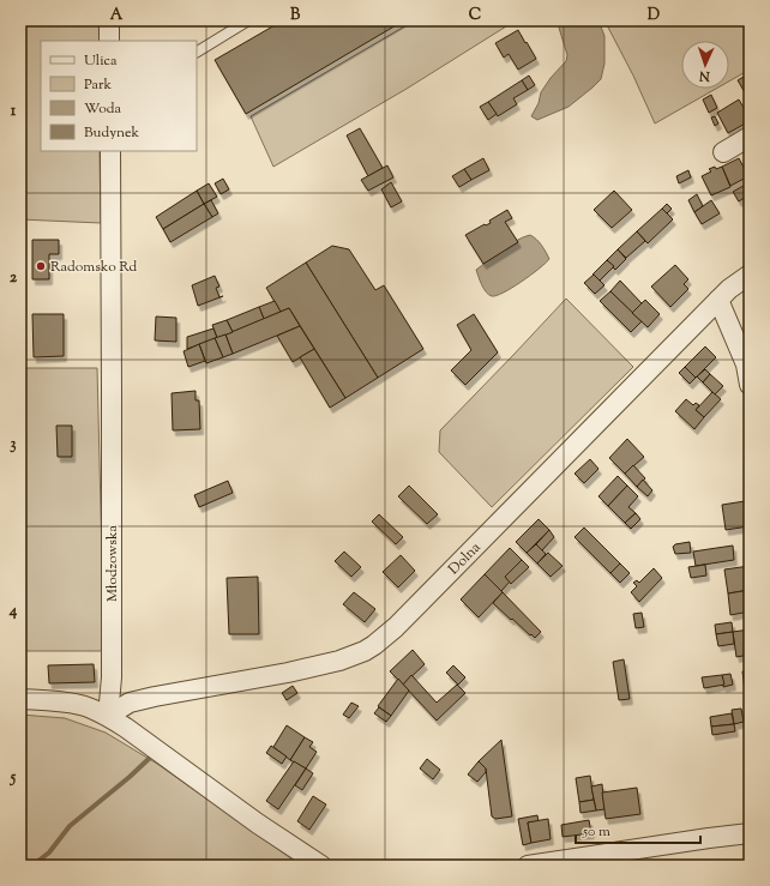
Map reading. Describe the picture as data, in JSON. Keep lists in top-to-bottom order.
{
  "streets": {
    "street": ["Dolna", "Młodzowska"]
  },
  "crossings": [
    ["Dolna", "Młodzowska"]
  ],
  "places": ["Radomsko Rd"],
  "legend": [
    "Ulica",
    "Park",
    "Woda",
    "Budynek"
  ],
  "scale_bar": "50 m",
  "north": "bottom",
  "grid": {
    "columns": [
      "A",
      "B",
      "C",
      "D"
    ],
    "rows": [
      "1",
      "2",
      "3",
      "4",
      "5"
    ]
  }
}
